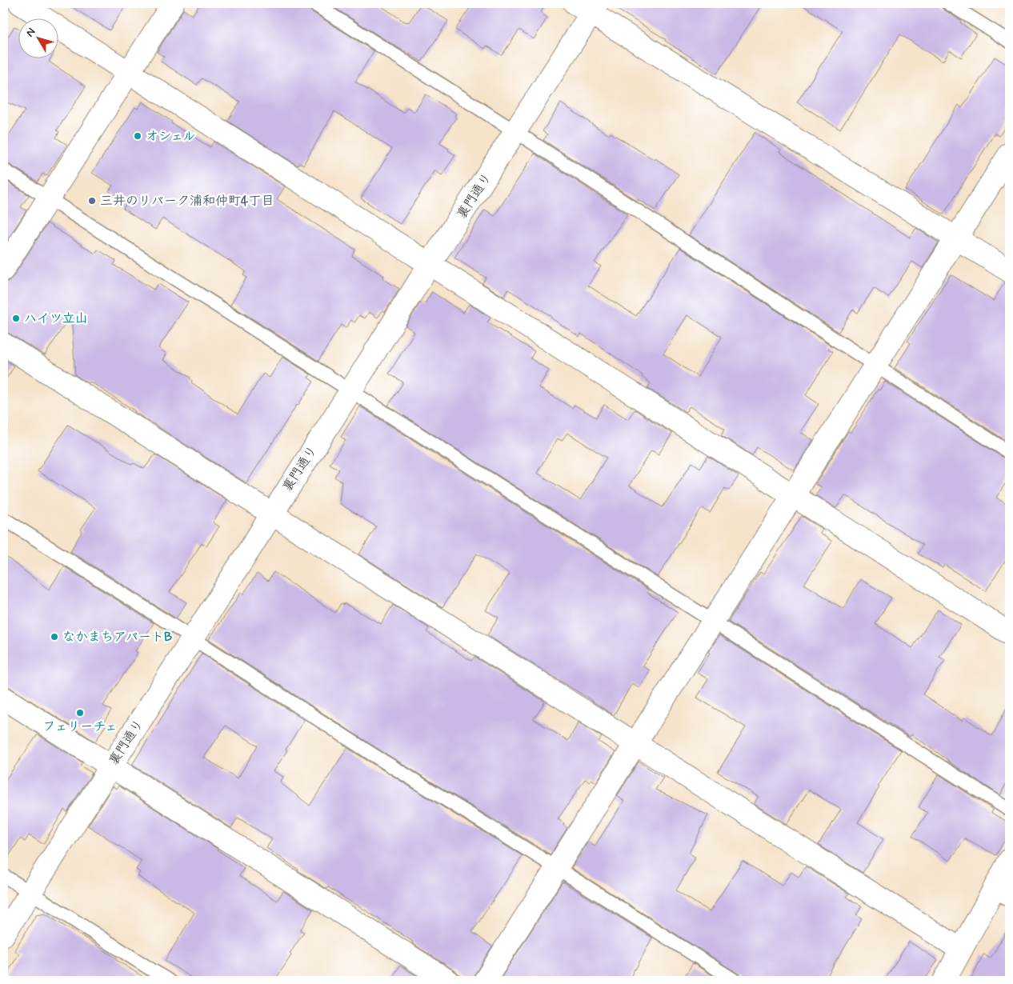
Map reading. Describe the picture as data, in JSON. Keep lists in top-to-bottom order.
{
  "streets": {
    "street": ["裏門通り"]
  },
  "places": [
    "オシェル",
    "三井のリパーク浦和仲町4丁目",
    "ハイツ立山",
    "なかまちアパートB",
    "フェリーチェ"
  ],
  "north": "top left"
}
